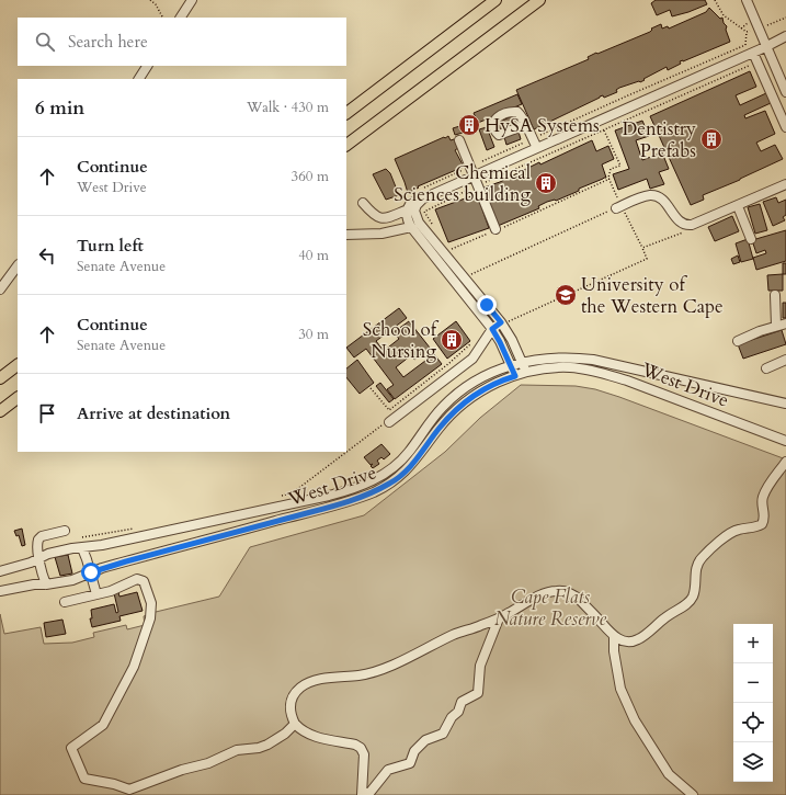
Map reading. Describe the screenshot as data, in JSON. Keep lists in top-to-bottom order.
{
  "streets": {
    "lane": ["West Drive"]
  },
  "parks": ["Cape Flats Nature Reserve"],
  "places": {
    "building": [
      "HySA Systems",
      "Dentistry Prefabs",
      "Chemical Sciences building",
      "School of Nursing"
    ],
    "school or university": ["University of the Western Cape"]
  },
  "page": {
    "search": "Search here",
    "heading": ["6 min", "Walk · 430 m"],
    "list": [
      ["Continue", "West Drive", "360 m"],
      ["Turn left", "Senate Avenue", "40 m"],
      ["Continue", "Senate Avenue", "30 m"],
      "Arrive at destination"
    ],
    "map_buttons": ["+", "−"]
  }
}
